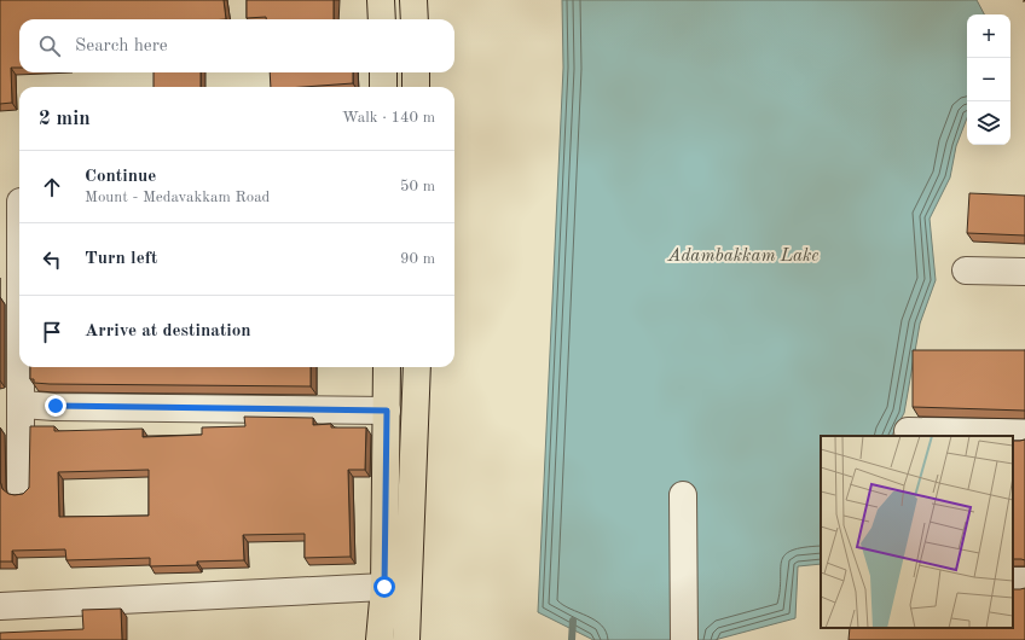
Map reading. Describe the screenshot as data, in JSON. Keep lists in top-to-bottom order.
{
  "water": ["Adambakkam Lake"],
  "page": {
    "map_buttons": ["+", "−"],
    "search": "Search here",
    "heading": ["2 min", "Walk · 140 m"],
    "list": [
      ["Continue", "Mount - Medavakkam Road", "50 m"],
      ["Turn left", "90 m"],
      "Arrive at destination"
    ]
  }
}
